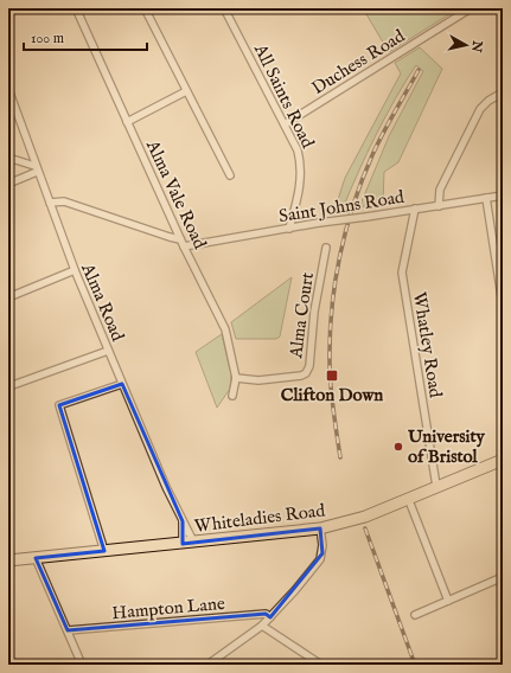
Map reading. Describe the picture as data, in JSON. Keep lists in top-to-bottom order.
{
  "streets": {
    "main road": ["Whiteladies Road"],
    "street": [
      "Duchess Road",
      "All Saints Road",
      "Alma Vale Road",
      "Saint Johns Road",
      "Alma Road",
      "Alma Court",
      "Whatley Road",
      "Hampton Lane"
    ]
  },
  "crossings": [
    ["Duchess Road", "All Saints Road"],
    ["All Saints Road", "Saint Johns Road"],
    ["Alma Vale Road", "Saint Johns Road"],
    ["Alma Vale Road", "Alma Court"],
    ["Saint Johns Road", "Whatley Road"],
    ["Alma Road", "Whiteladies Road"],
    ["Whatley Road", "Whiteladies Road"]
  ],
  "places": {
    "transit": ["Clifton Down"],
    "other": ["University of Bristol"]
  },
  "scale_bar": "100 m",
  "north": "right"
}
